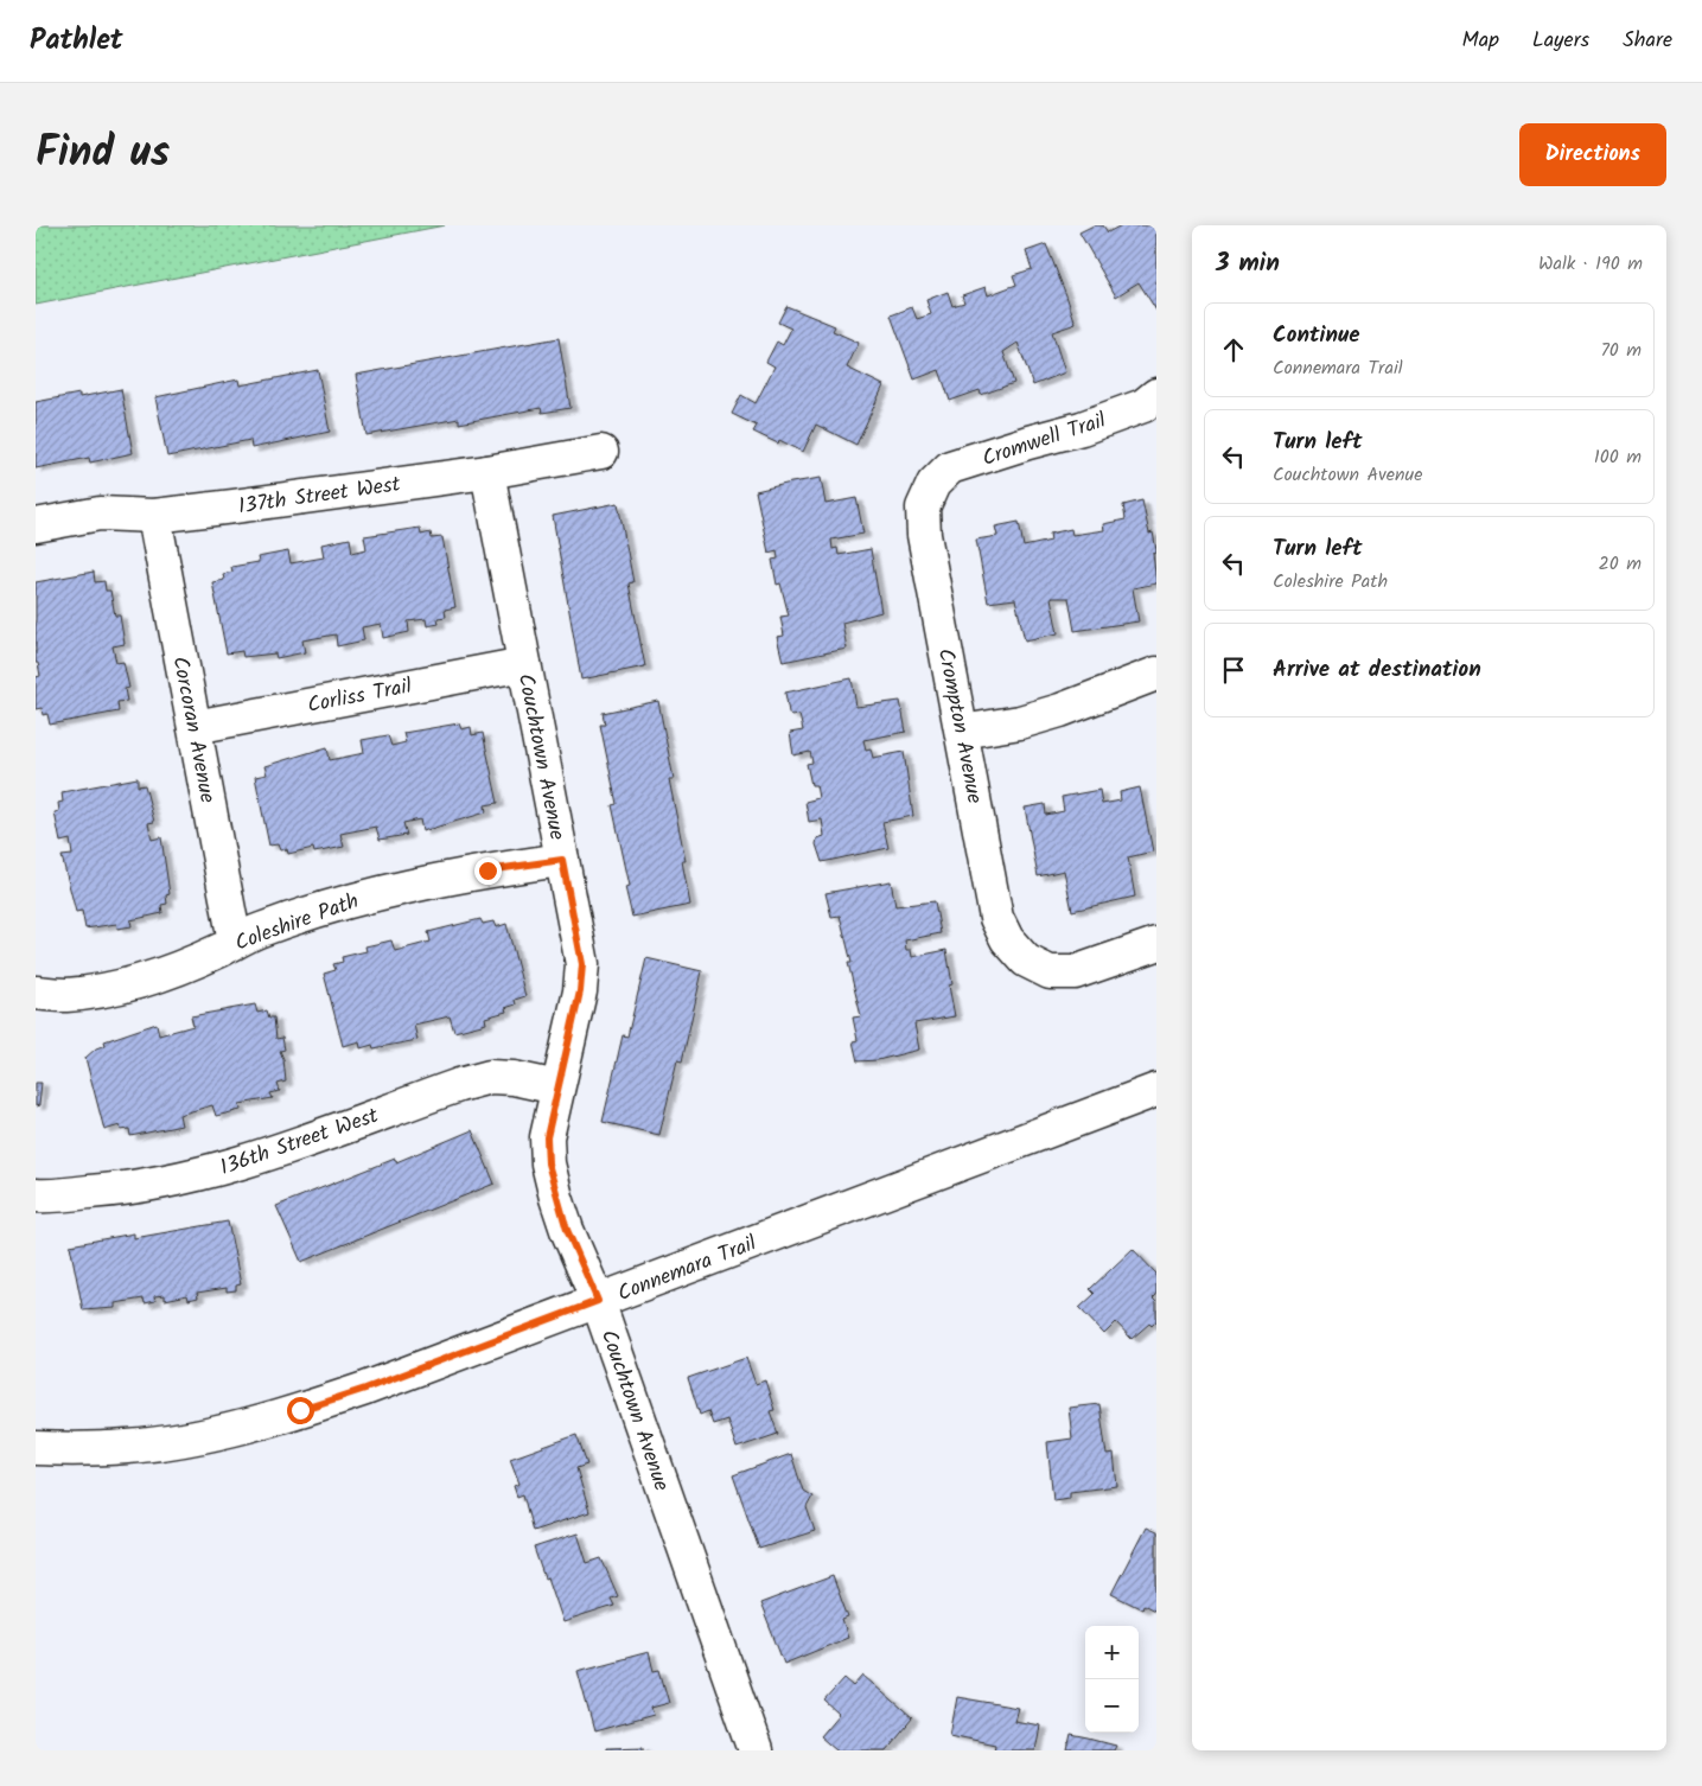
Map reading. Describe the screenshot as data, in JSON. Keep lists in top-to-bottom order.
{
  "streets": {
    "street": [
      "Cromwell Trail",
      "137th Street West",
      "Corliss Trail",
      "Crompton Avenue",
      "Corcoran Avenue",
      "Couchtown Avenue",
      "Coleshire Path",
      "136th Street West",
      "Connemara Trail"
    ]
  },
  "crossings": [
    ["Cromwell Trail", "Crompton Avenue"],
    ["137th Street West", "Corcoran Avenue"],
    ["137th Street West", "Couchtown Avenue"],
    ["Corliss Trail", "Corcoran Avenue"],
    ["Corliss Trail", "Couchtown Avenue"],
    ["Corcoran Avenue", "Coleshire Path"],
    ["Couchtown Avenue", "Coleshire Path"],
    ["Couchtown Avenue", "136th Street West"],
    ["Couchtown Avenue", "Connemara Trail"]
  ],
  "page": {
    "header": "Pathlet",
    "nav": ["Map", "Layers", "Share"],
    "title": "Find us",
    "buttons": "Directions",
    "heading": ["3 min", "Walk · 190 m"],
    "list": [
      ["Continue", "Connemara Trail", "70 m"],
      ["Turn left", "Couchtown Avenue", "100 m"],
      ["Turn left", "Coleshire Path", "20 m"],
      "Arrive at destination"
    ],
    "map_buttons": ["+", "−"]
  }
}
